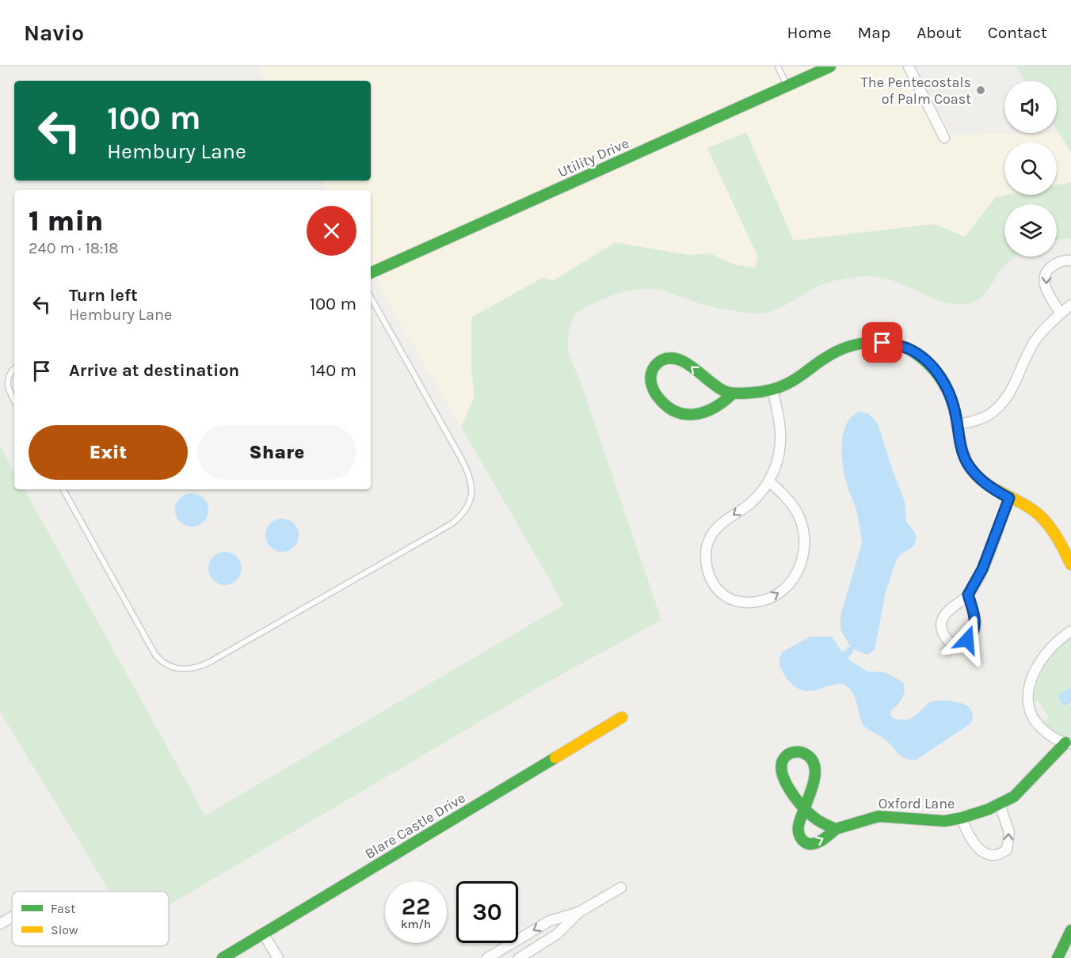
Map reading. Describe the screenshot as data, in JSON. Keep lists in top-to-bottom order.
{
  "streets": {
    "street": ["Utility Drive", "Oxford Lane", "Blare Castle Drive"]
  },
  "places": ["The Pentecostals of Palm Coast"],
  "legend": ["Fast", "Slow"],
  "page": {
    "header": "Navio",
    "nav": [
      "Home",
      "Map",
      "About",
      "Contact"
    ],
    "turn": ["100 m", "Hembury Lane"],
    "heading": ["1 min", "240 m · 18:18"],
    "list": [
      {
        "name": "Turn left",
        "note": "Hembury Lane",
        "value": "100 m"
      },
      {
        "name": "Arrive at destination",
        "value": "140 m"
      }
    ],
    "buttons": ["Exit", "Share"],
    "speed": "22 km/h",
    "limit": "30"
  }
}
